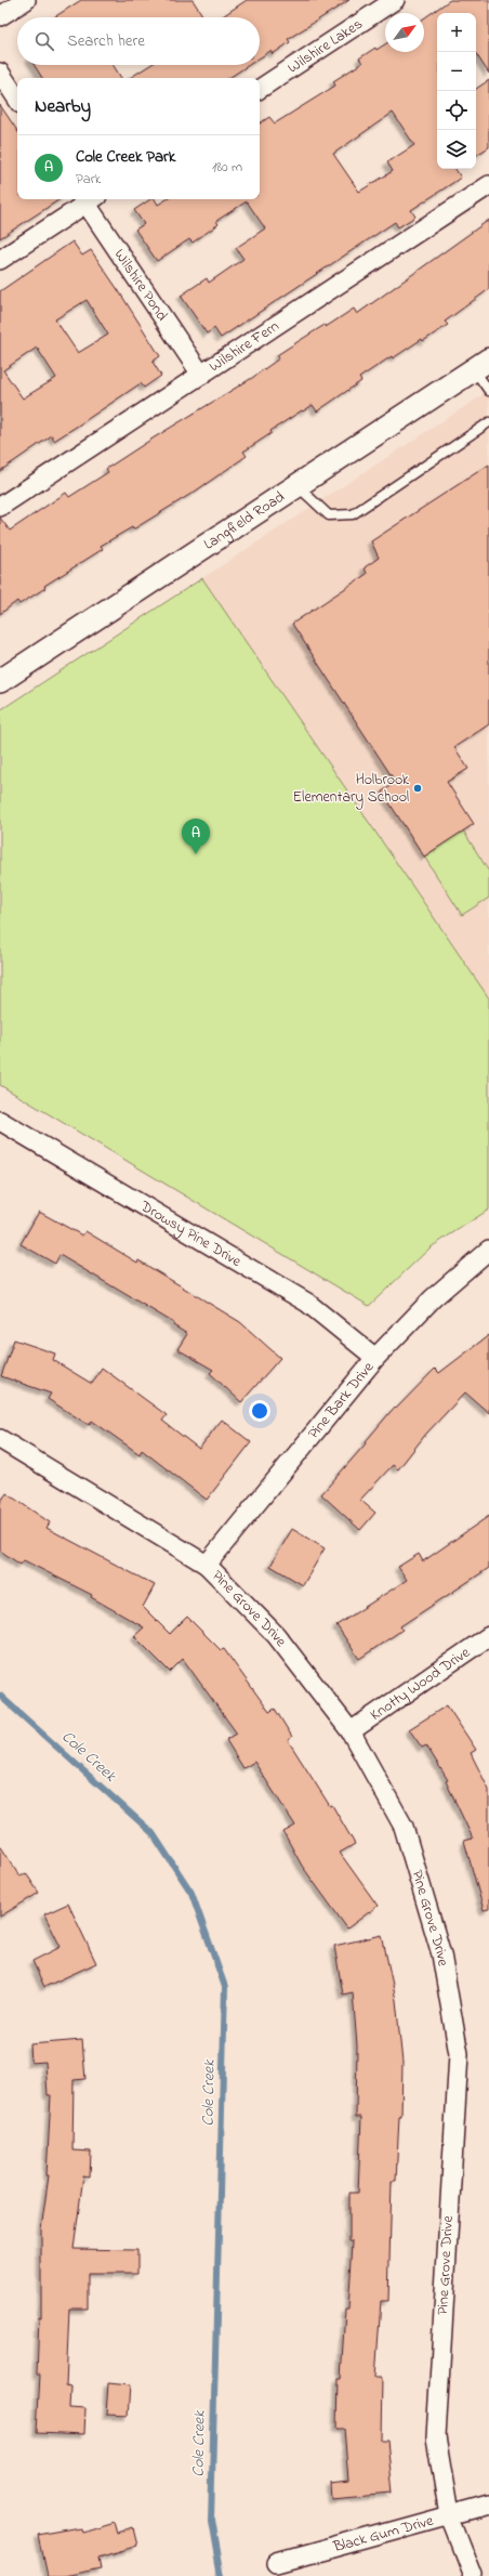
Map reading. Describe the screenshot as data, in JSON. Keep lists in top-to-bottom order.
{
  "streets": {
    "street": [
      "Wilshire Lakes",
      "Wilshire Pond",
      "Wilshire Fern",
      "Langfield Road",
      "Drowsy Pine Drive",
      "Pine Bark Drive",
      "Pine Grove Drive",
      "Knotty Wood Drive",
      "Black Gum Drive"
    ]
  },
  "crossings": [
    ["Wilshire Pond", "Wilshire Fern"],
    ["Drowsy Pine Drive", "Pine Bark Drive"],
    ["Pine Bark Drive", "Pine Grove Drive"],
    ["Pine Grove Drive", "Knotty Wood Drive"],
    ["Pine Grove Drive", "Black Gum Drive"]
  ],
  "water": ["Cole Creek"],
  "places": ["Holbrook Elementary School"],
  "north": "top right",
  "page": {
    "map_buttons": ["+", "−"],
    "search": "Search here",
    "heading": "Nearby",
    "list": [
      {
        "mark": "A",
        "name": "Cole Creek Park",
        "note": "Park",
        "value": "180 m"
      }
    ],
    "pins": "A"
  }
}
